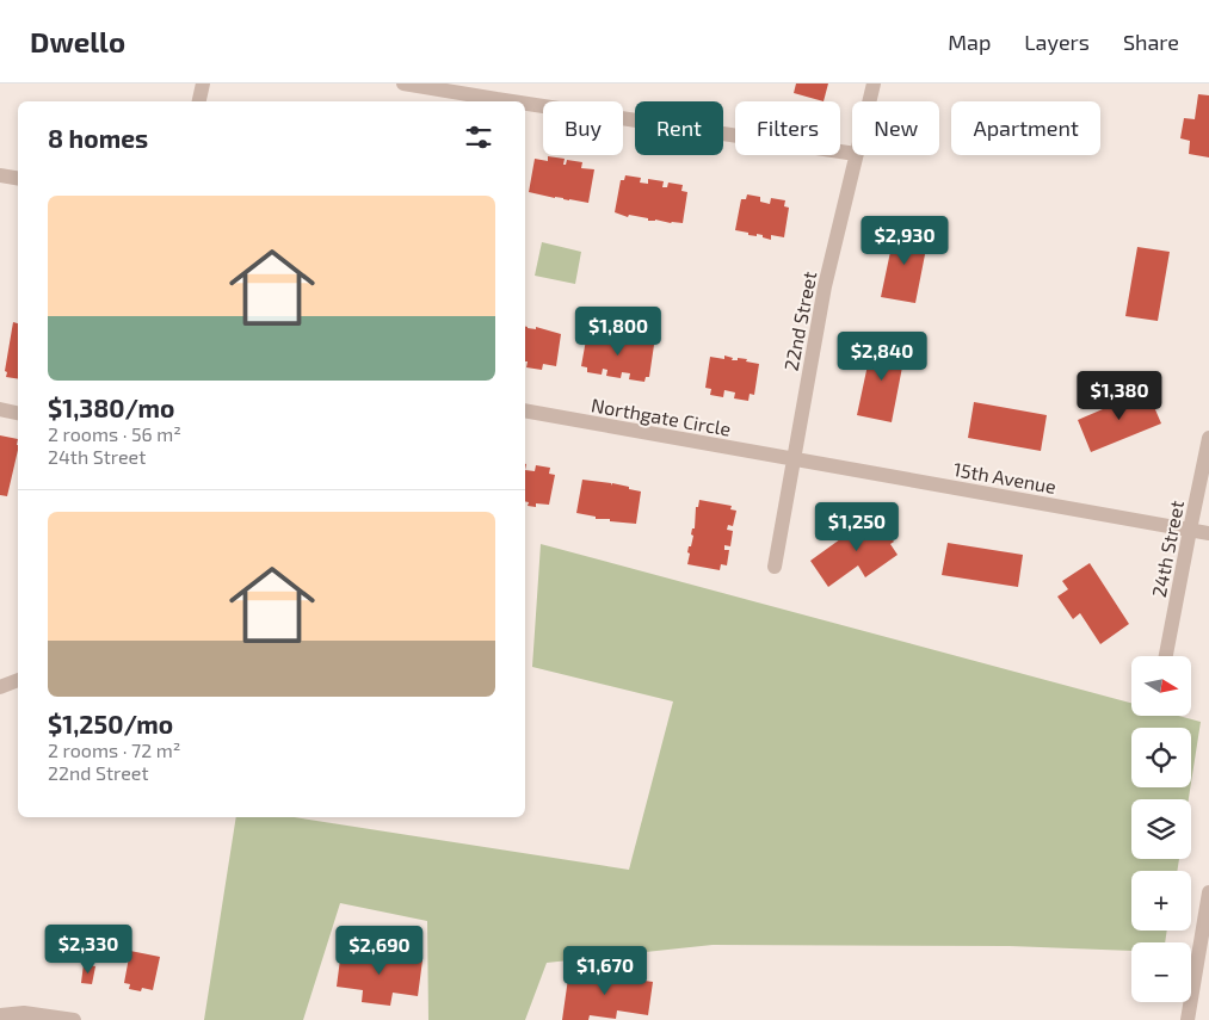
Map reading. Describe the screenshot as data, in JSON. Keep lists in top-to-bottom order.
{
  "streets": {
    "street": [
      "22nd Street",
      "Northgate Circle",
      "15th Avenue",
      "24th Street"
    ]
  },
  "crossings": [
    ["22nd Street", "Northgate Circle"],
    ["22nd Street", "15th Avenue"],
    ["Northgate Circle", "15th Avenue"],
    ["15th Avenue", "24th Street"]
  ],
  "north": "right",
  "page": {
    "header": "Dwello",
    "nav": ["Map", "Layers", "Share"],
    "chip": [
      "Buy",
      "Rent",
      "Filters",
      "New",
      "Apartment"
    ],
    "heading": "8 homes",
    "list": [
      {
        "name": "$1,380/mo",
        "note": "2 rooms · 56 m² · 24th Street"
      },
      {
        "name": "$1,250/mo",
        "note": "2 rooms · 72 m² · 22nd Street"
      }
    ],
    "price": [
      "$2,930",
      "$1,800",
      "$2,840",
      "$1,380",
      "$1,250",
      "$2,330",
      "$2,690",
      "$1,670"
    ],
    "map_buttons": ["+", "−"]
  }
}
